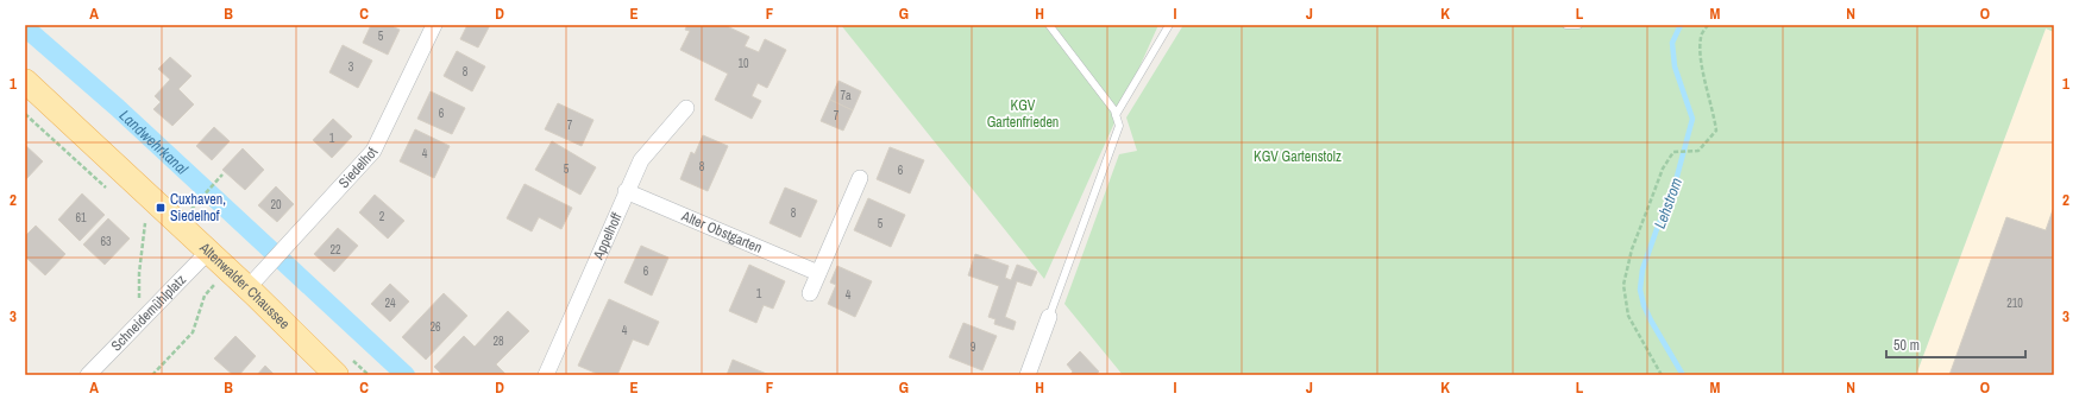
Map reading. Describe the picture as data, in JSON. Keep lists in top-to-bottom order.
{
  "streets": {
    "main road": ["Altenwalder Chaussee"],
    "street": [
      "Siedelhof",
      "Alter Obstgarten",
      "Appelhoff",
      "Schneidemühlplatz"
    ]
  },
  "crossings": [
    ["Siedelhof", "Altenwalder Chaussee"],
    ["Alter Obstgarten", "Appelhoff"],
    ["Altenwalder Chaussee", "Schneidemühlplatz"]
  ],
  "water": ["Landwehrkanal", "Lehstrom"],
  "parks": ["KGV Gartenfrieden", "KGV Gartenstolz"],
  "places": {
    "transit": ["Cuxhaven, Siedelhof"]
  },
  "house_numbers": [
    "5",
    "10",
    "3",
    "8",
    "7a",
    "6",
    "7",
    "7",
    "1",
    "4",
    "8",
    "5",
    "6",
    "20",
    "8",
    "2",
    "61",
    "5",
    "63",
    "22",
    "6",
    "1",
    "4",
    "24",
    "210",
    "26",
    "4",
    "28",
    "9"
  ],
  "scale_bar": "50 m",
  "grid": {
    "columns": [
      "A",
      "B",
      "C",
      "D",
      "E",
      "F",
      "G",
      "H",
      "I",
      "J",
      "K",
      "L",
      "M",
      "N",
      "O"
    ],
    "rows": ["1", "2", "3"]
  }
}
